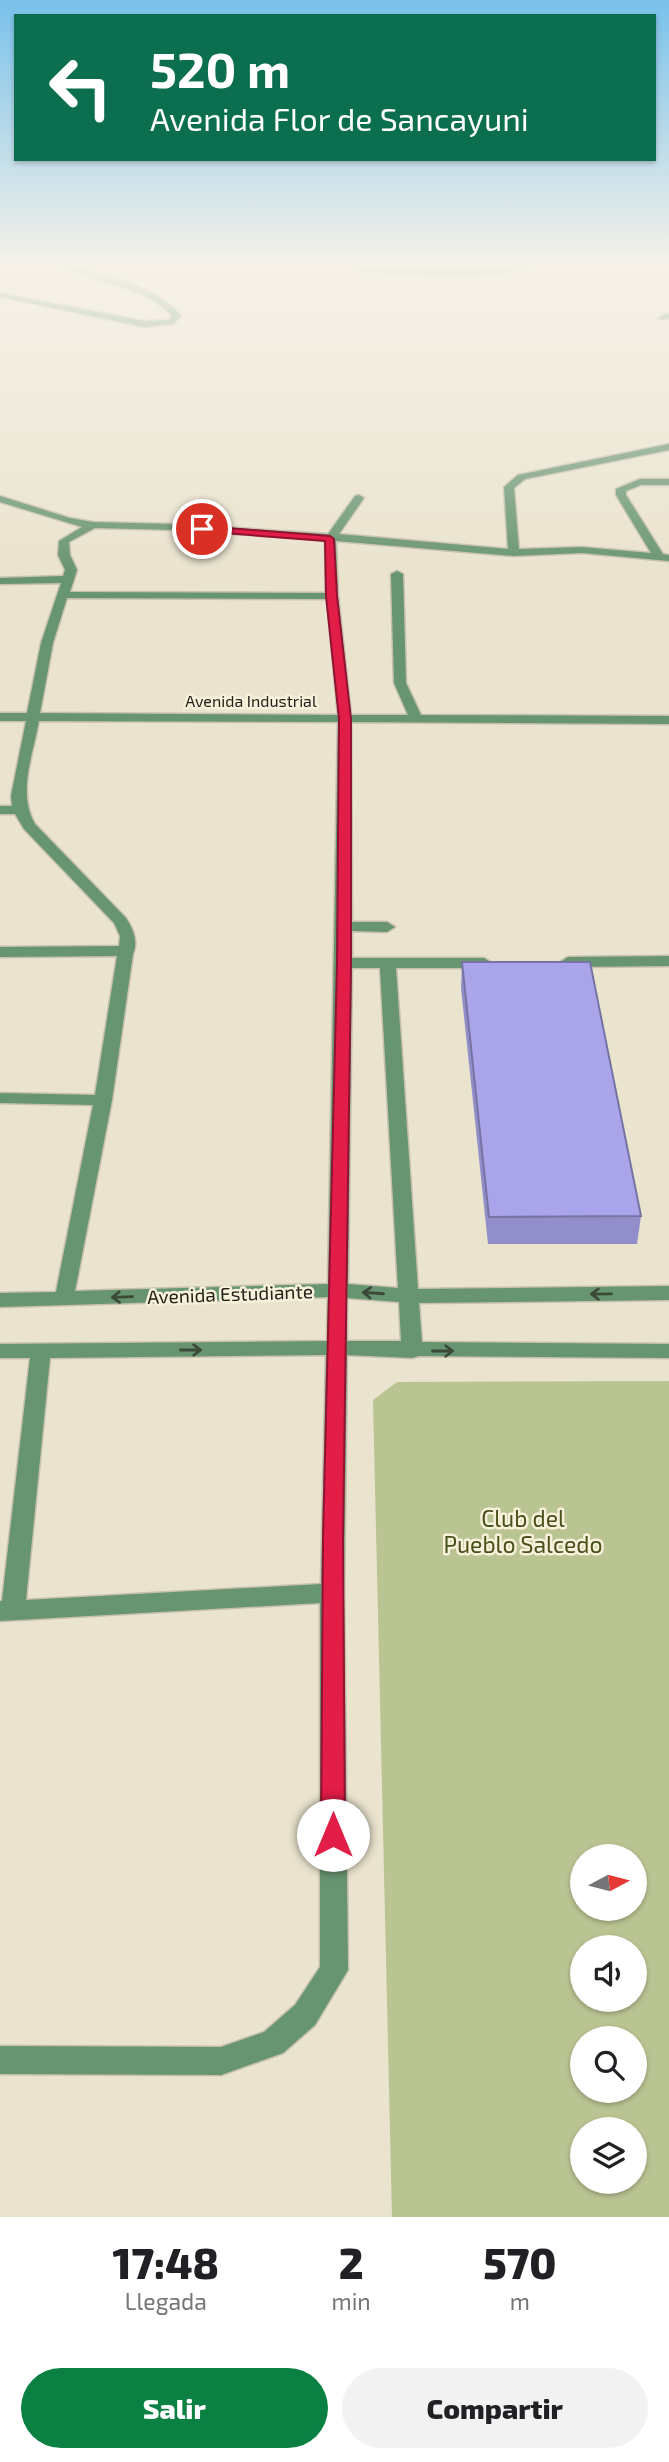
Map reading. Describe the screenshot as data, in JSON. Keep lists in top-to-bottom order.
{
  "streets": {
    "street": ["Avenida Industrial", "Avenida Estudiante"]
  },
  "parks": ["Club del Pueblo Salcedo"],
  "north": "right",
  "page": {
    "turn": ["520 m", "Avenida Flor de Sancayuni"],
    "eta": [
      "17:48",
      "Llegada",
      "2",
      "min",
      "570",
      "m"
    ],
    "buttons": ["Salir", "Compartir"]
  }
}
